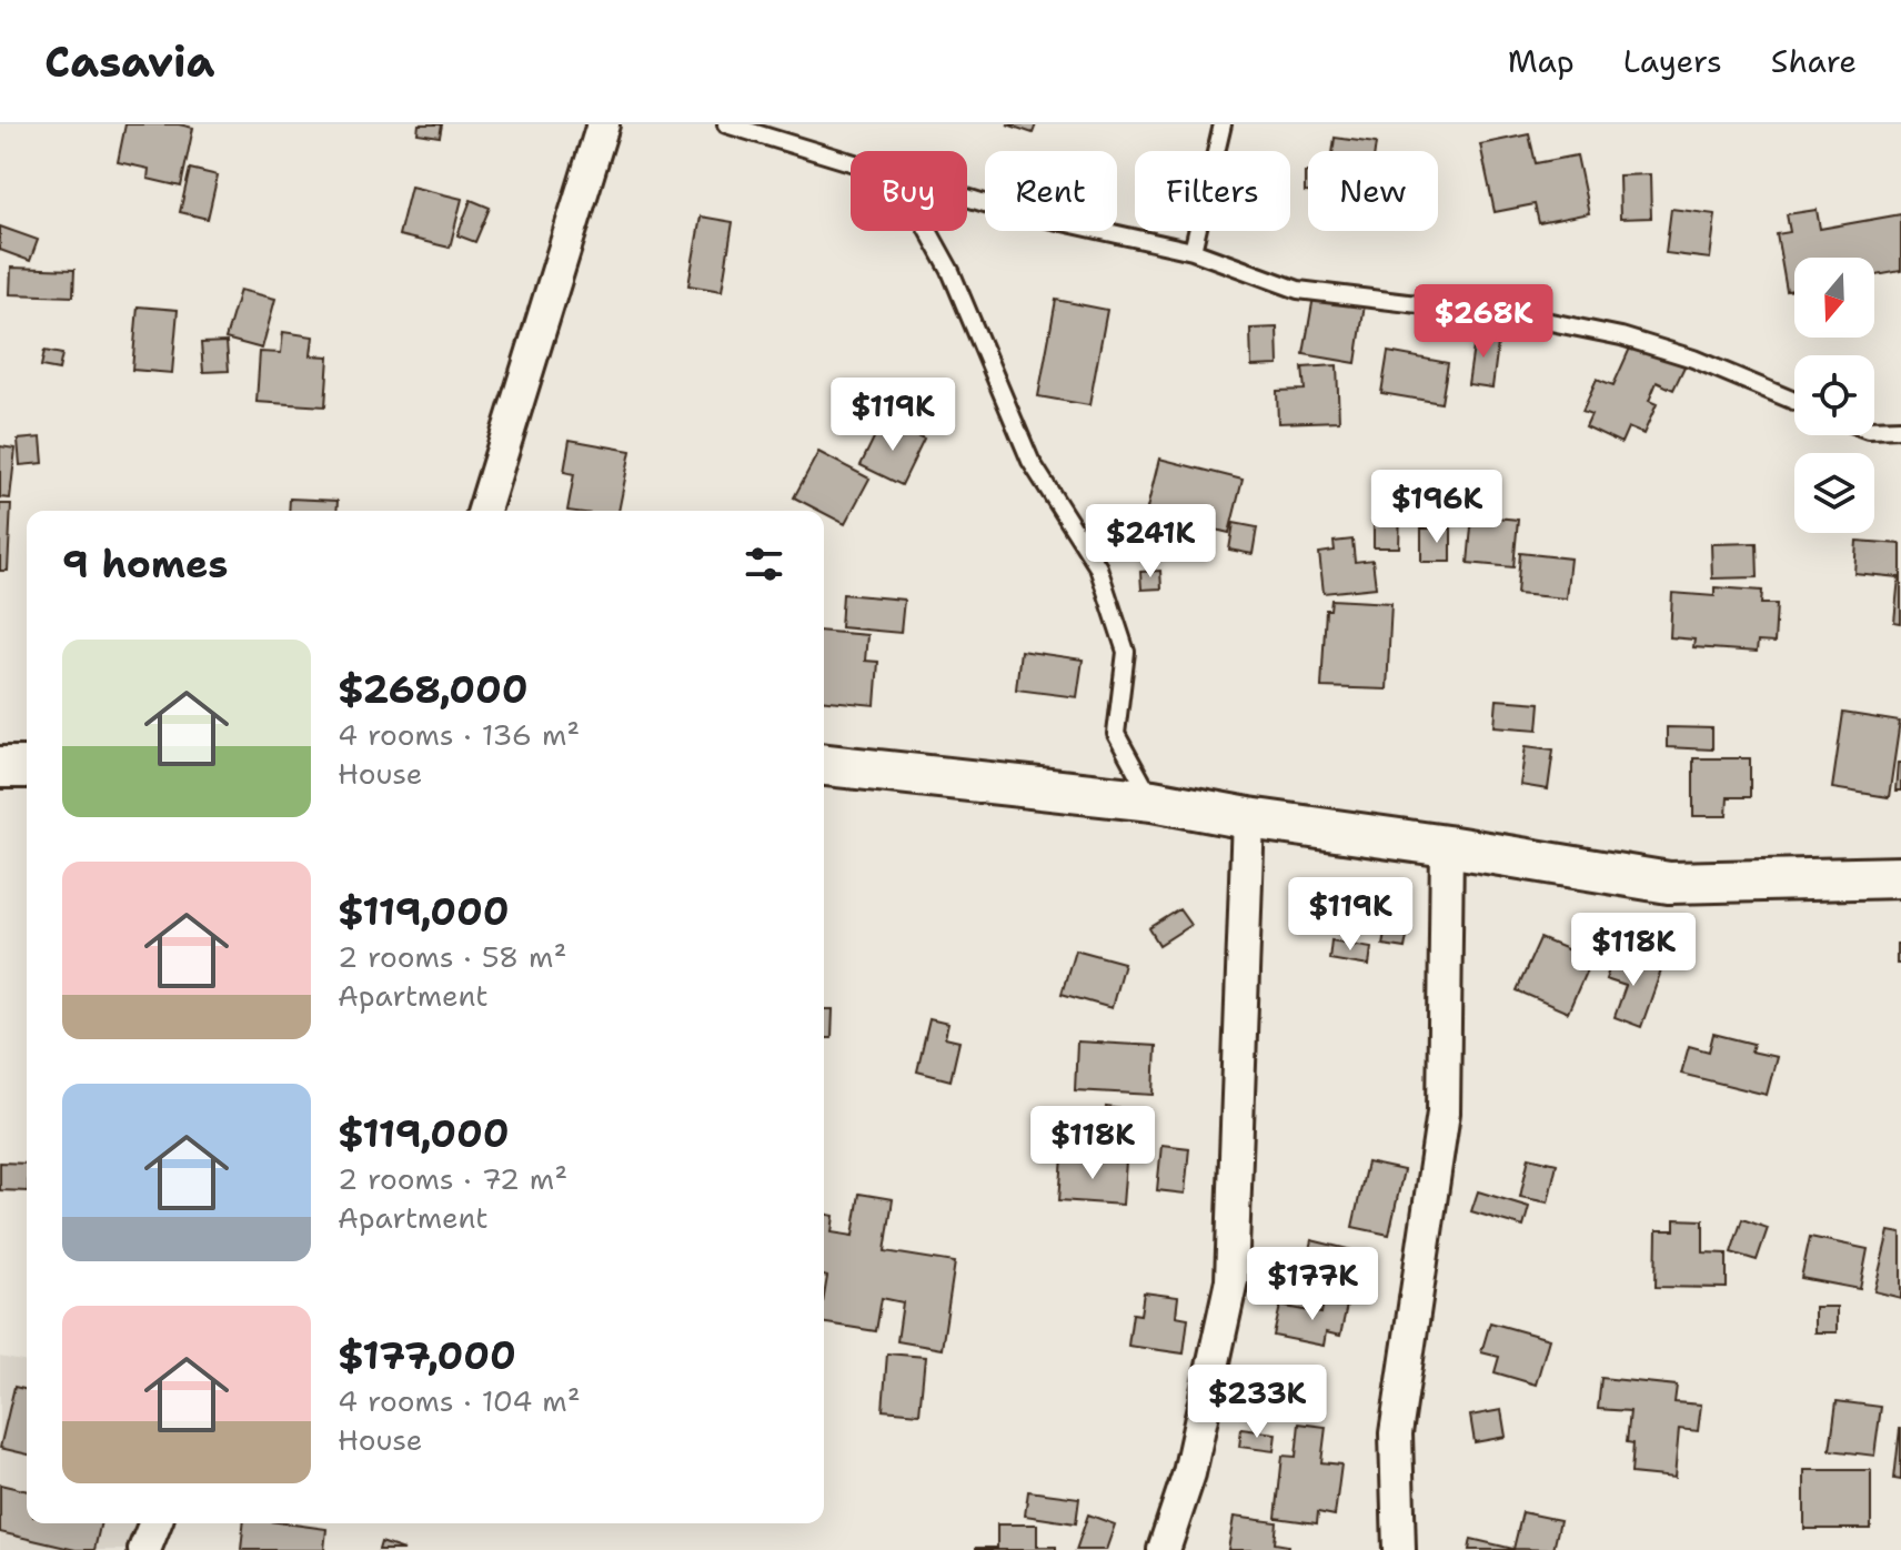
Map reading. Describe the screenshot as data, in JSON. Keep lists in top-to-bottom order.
{
  "north": "bottom",
  "page": {
    "header": "Casavia",
    "nav": ["Map", "Layers", "Share"],
    "chip": [
      "Buy",
      "Rent",
      "Filters",
      "New"
    ],
    "price": [
      "$268K",
      "$119K",
      "$196K",
      "$241K",
      "$119K",
      "$118K",
      "$118K",
      "$177K",
      "$233K"
    ],
    "heading": "9 homes",
    "list": [
      {
        "name": "$268,000",
        "note": "4 rooms · 136 m² · House"
      },
      {
        "name": "$119,000",
        "note": "2 rooms · 58 m² · Apartment"
      },
      {
        "name": "$119,000",
        "note": "2 rooms · 72 m² · Apartment"
      },
      {
        "name": "$177,000",
        "note": "4 rooms · 104 m² · House"
      }
    ]
  }
}
